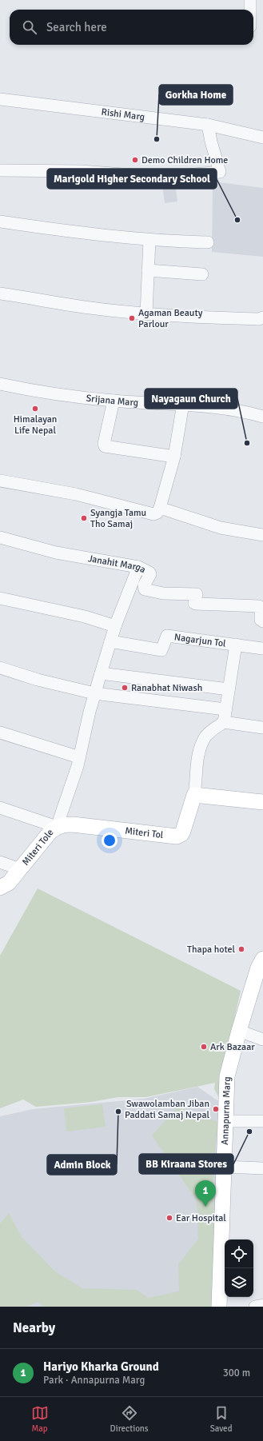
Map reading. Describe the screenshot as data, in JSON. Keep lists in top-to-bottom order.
{
  "streets": {
    "main road": ["Miteri Tol", "Miteri Tole", "Annapurna Marg"],
    "street": [
      "Rishi Marg",
      "Srijana Marg",
      "Janahit Marga",
      "Nagarjun Tol"
    ]
  },
  "crossings": [
    ["Miteri Tol", "Miteri Tole"]
  ],
  "places": [
    "Gorkha Home",
    "Demo Children Home",
    "Marigold Higher Secondary School",
    "Agaman Beauty Parlour",
    "Himalayan Life Nepal",
    "Nayagaun Church",
    "Syangja Tamu Tho Samaj",
    "Ranabhat Niwash",
    "Thapa hotel",
    "Ark Bazaar",
    "Swawolamban Jiban Paddati Samaj Nepal",
    "Admin Block",
    "BB Kiraana Stores",
    "Ear Hospital"
  ],
  "page": {
    "search": "Search here",
    "pins": "1",
    "heading": "Nearby",
    "list": [
      {
        "mark": "1",
        "name": "Hariyo Kharka Ground",
        "note": "Park · Annapurna Marg",
        "value": "300 m"
      }
    ],
    "nav": ["Map", "Directions", "Saved"]
  }
}
